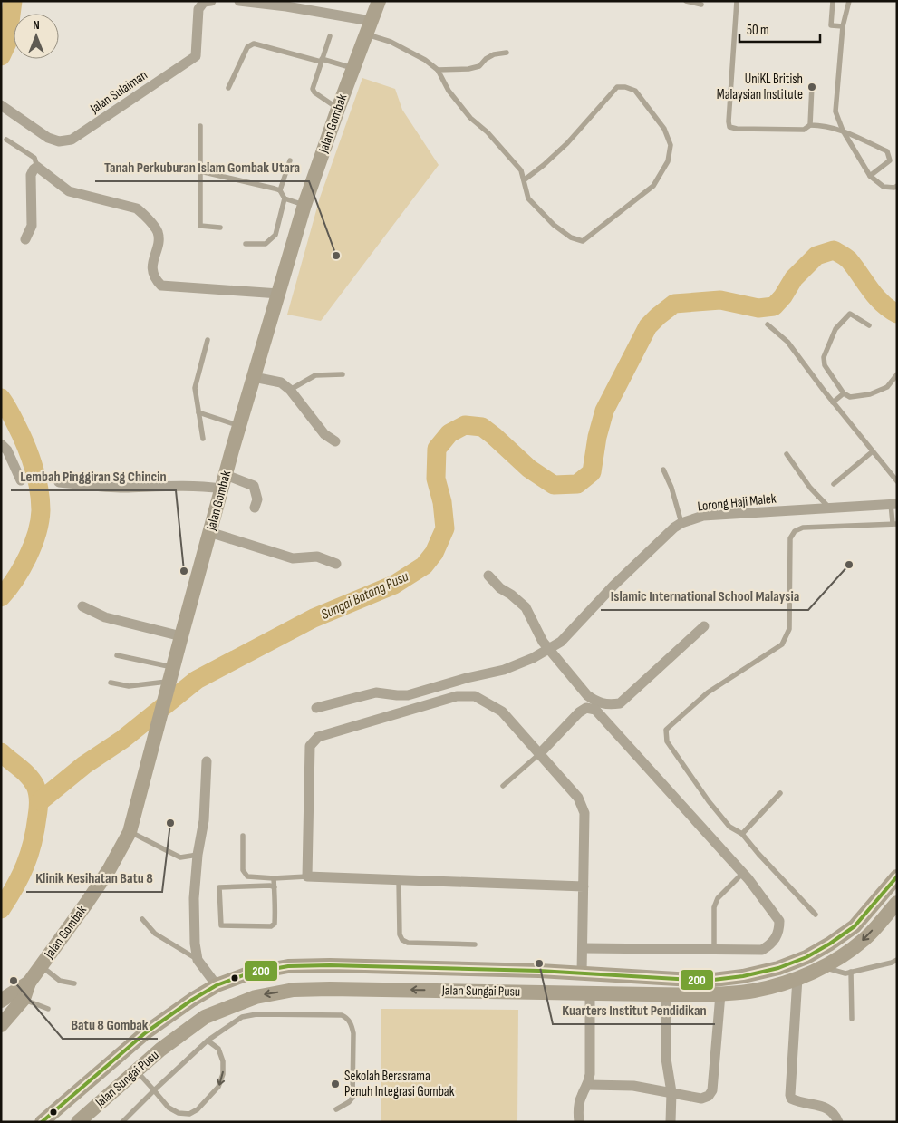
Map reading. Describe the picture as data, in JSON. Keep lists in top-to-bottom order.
{
  "streets": {
    "main road": ["Jalan Gombak", "Jalan Sungai Pusu"],
    "street": ["Jalan Sulaiman", "Lorong Haji Malek"]
  },
  "water": ["Sungai Batang Pusu"],
  "places": [
    "UniKL British Malaysian Institute",
    "Tanah Perkuburan Islam Gombak Utara",
    "Islamic International School Malaysia",
    "Lembah Pinggiran Sg Chincin",
    "Klinik Kesihatan Batu 8",
    "Kuarters Institut Pendidikan",
    "Batu 8 Gombak",
    "Sekolah Berasrama Penuh Integrasi Gombak"
  ],
  "lines": ["transit line 200"],
  "scale_bar": "50 m",
  "north": "top"
}
